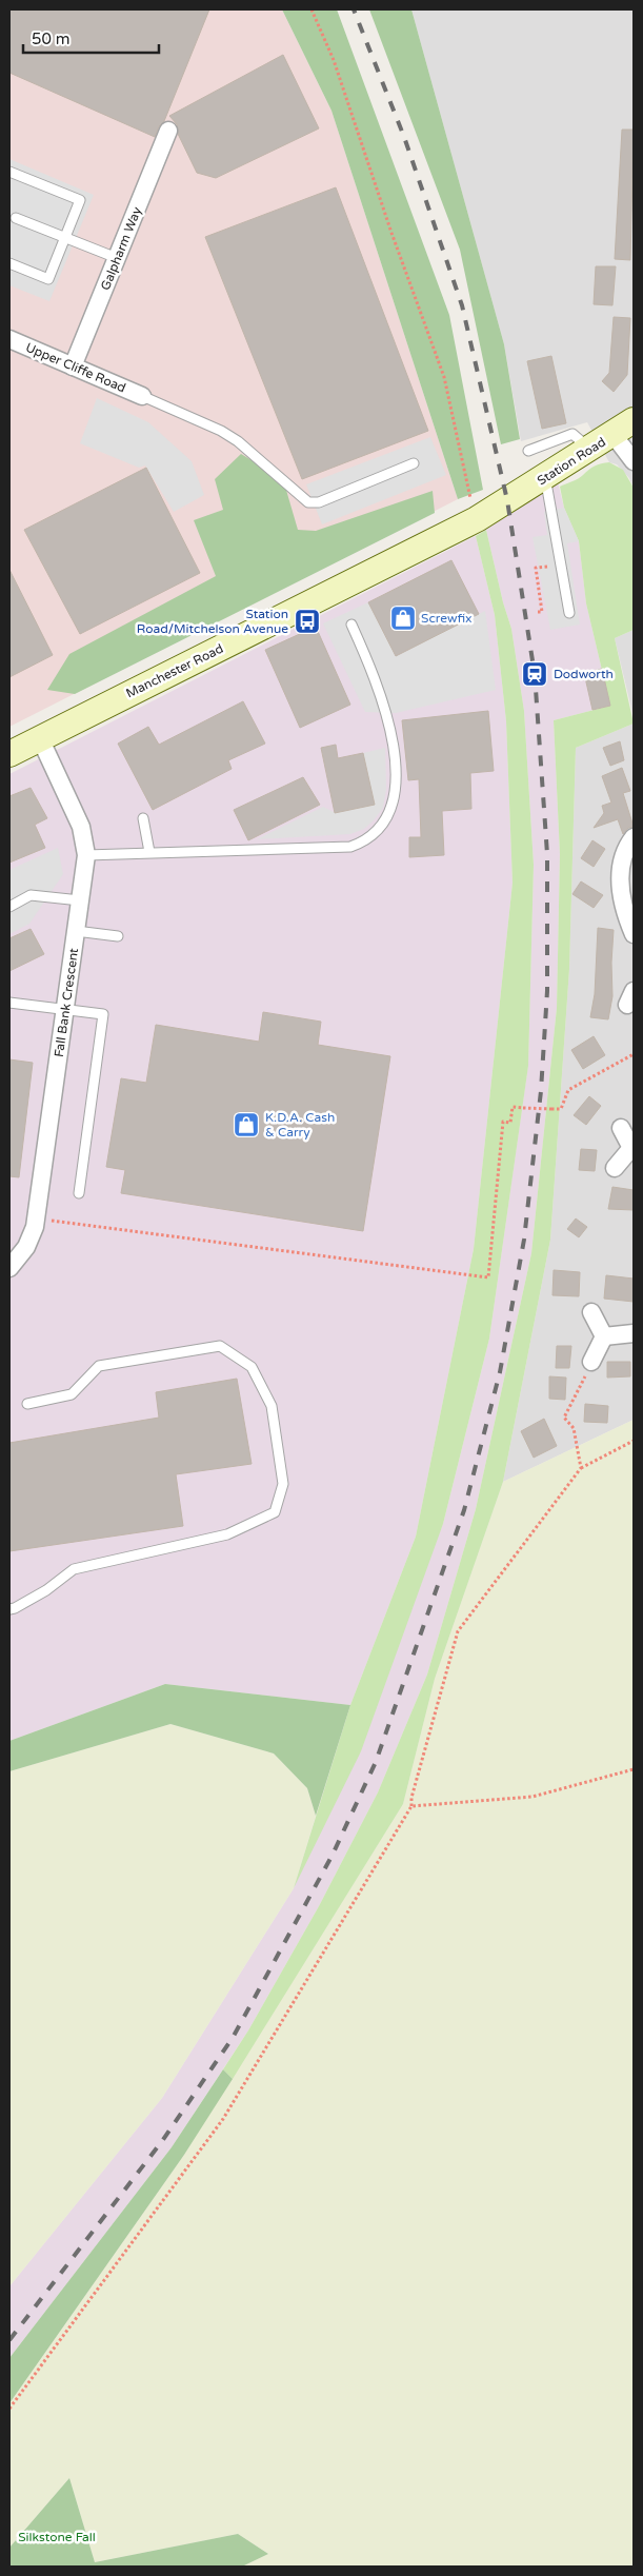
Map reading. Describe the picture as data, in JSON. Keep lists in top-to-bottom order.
{
  "streets": {
    "main road": ["Station Road", "Manchester Road"],
    "street": ["Galpharm Way", "Upper Cliffe Road", "Fall Bank Crescent"]
  },
  "crossings": [
    ["Galpharm Way", "Upper Cliffe Road"],
    ["Station Road", "Manchester Road"],
    ["Manchester Road", "Fall Bank Crescent"]
  ],
  "parks": ["Silkstone Fall"],
  "places": {
    "shop": ["Screwfix", "K.D.A. Cash & Carry"],
    "bus stop": ["Station Road/Mitchelson Avenue"],
    "station": ["Dodworth"]
  },
  "scale_bar": "50 m"
}
